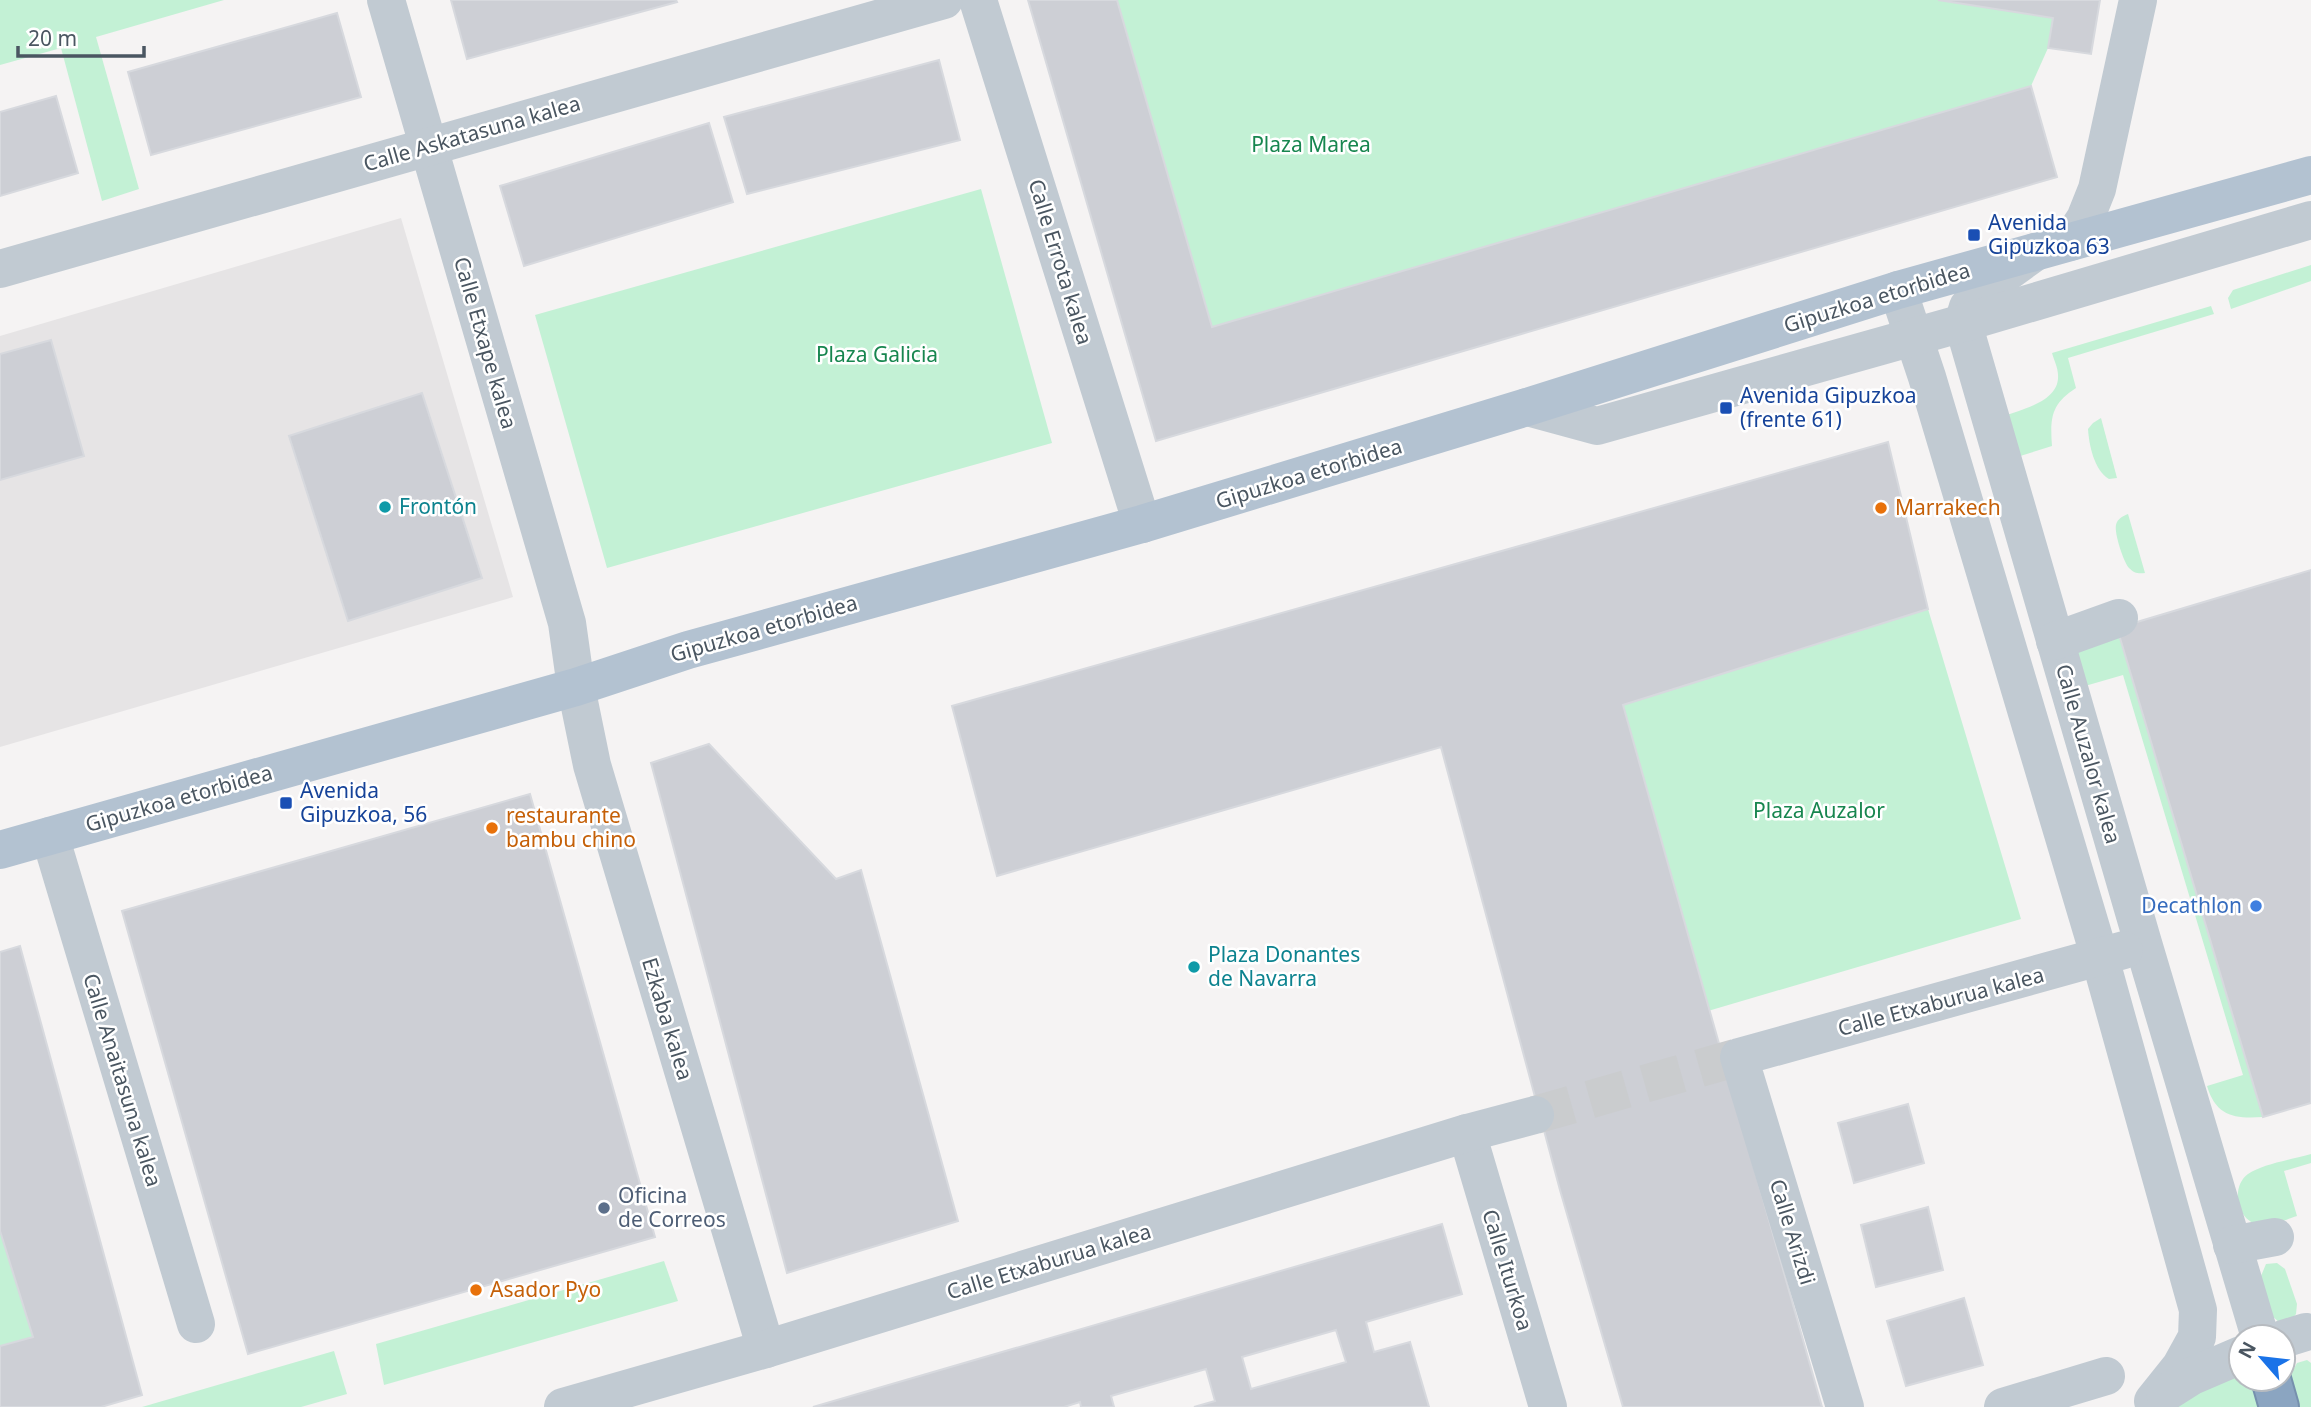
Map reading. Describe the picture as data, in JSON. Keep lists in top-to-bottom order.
{
  "streets": {
    "main road": ["Gipuzkoa etorbidea"],
    "street": [
      "Calle Askatasuna kalea",
      "Calle Errota kalea",
      "Calle Etxape kalea",
      "Calle Auzalor kalea",
      "Calle Etxaburua kalea",
      "Ezkaba kalea",
      "Calle Anaitasuna kalea",
      "Calle Arizdi",
      "Calle Iturkoa"
    ]
  },
  "crossings": [
    ["Calle Askatasuna kalea", "Calle Etxape kalea"],
    ["Calle Errota kalea", "Gipuzkoa etorbidea"],
    ["Gipuzkoa etorbidea", "Calle Etxape kalea"],
    ["Gipuzkoa etorbidea", "Ezkaba kalea"],
    ["Gipuzkoa etorbidea", "Calle Anaitasuna kalea"],
    ["Calle Etxape kalea", "Ezkaba kalea"],
    ["Calle Auzalor kalea", "Calle Etxaburua kalea"],
    ["Calle Etxaburua kalea", "Ezkaba kalea"],
    ["Calle Etxaburua kalea", "Calle Arizdi"],
    ["Calle Etxaburua kalea", "Calle Iturkoa"]
  ],
  "parks": ["Plaza Marea", "Plaza Galicia", "Plaza Auzalor"],
  "places": {
    "transit": ["Avenida Gipuzkoa 63", "Avenida Gipuzkoa (frente 61)", "Avenida Gipuzkoa, 56"],
    "other": [
      "Frontón",
      "Marrakech",
      "restaurante bambu chino",
      "Decathlon",
      "Plaza Donantes de Navarra",
      "Oficina de Correos",
      "Asador Pyo"
    ]
  },
  "scale_bar": "20 m",
  "north": "top left"
}
